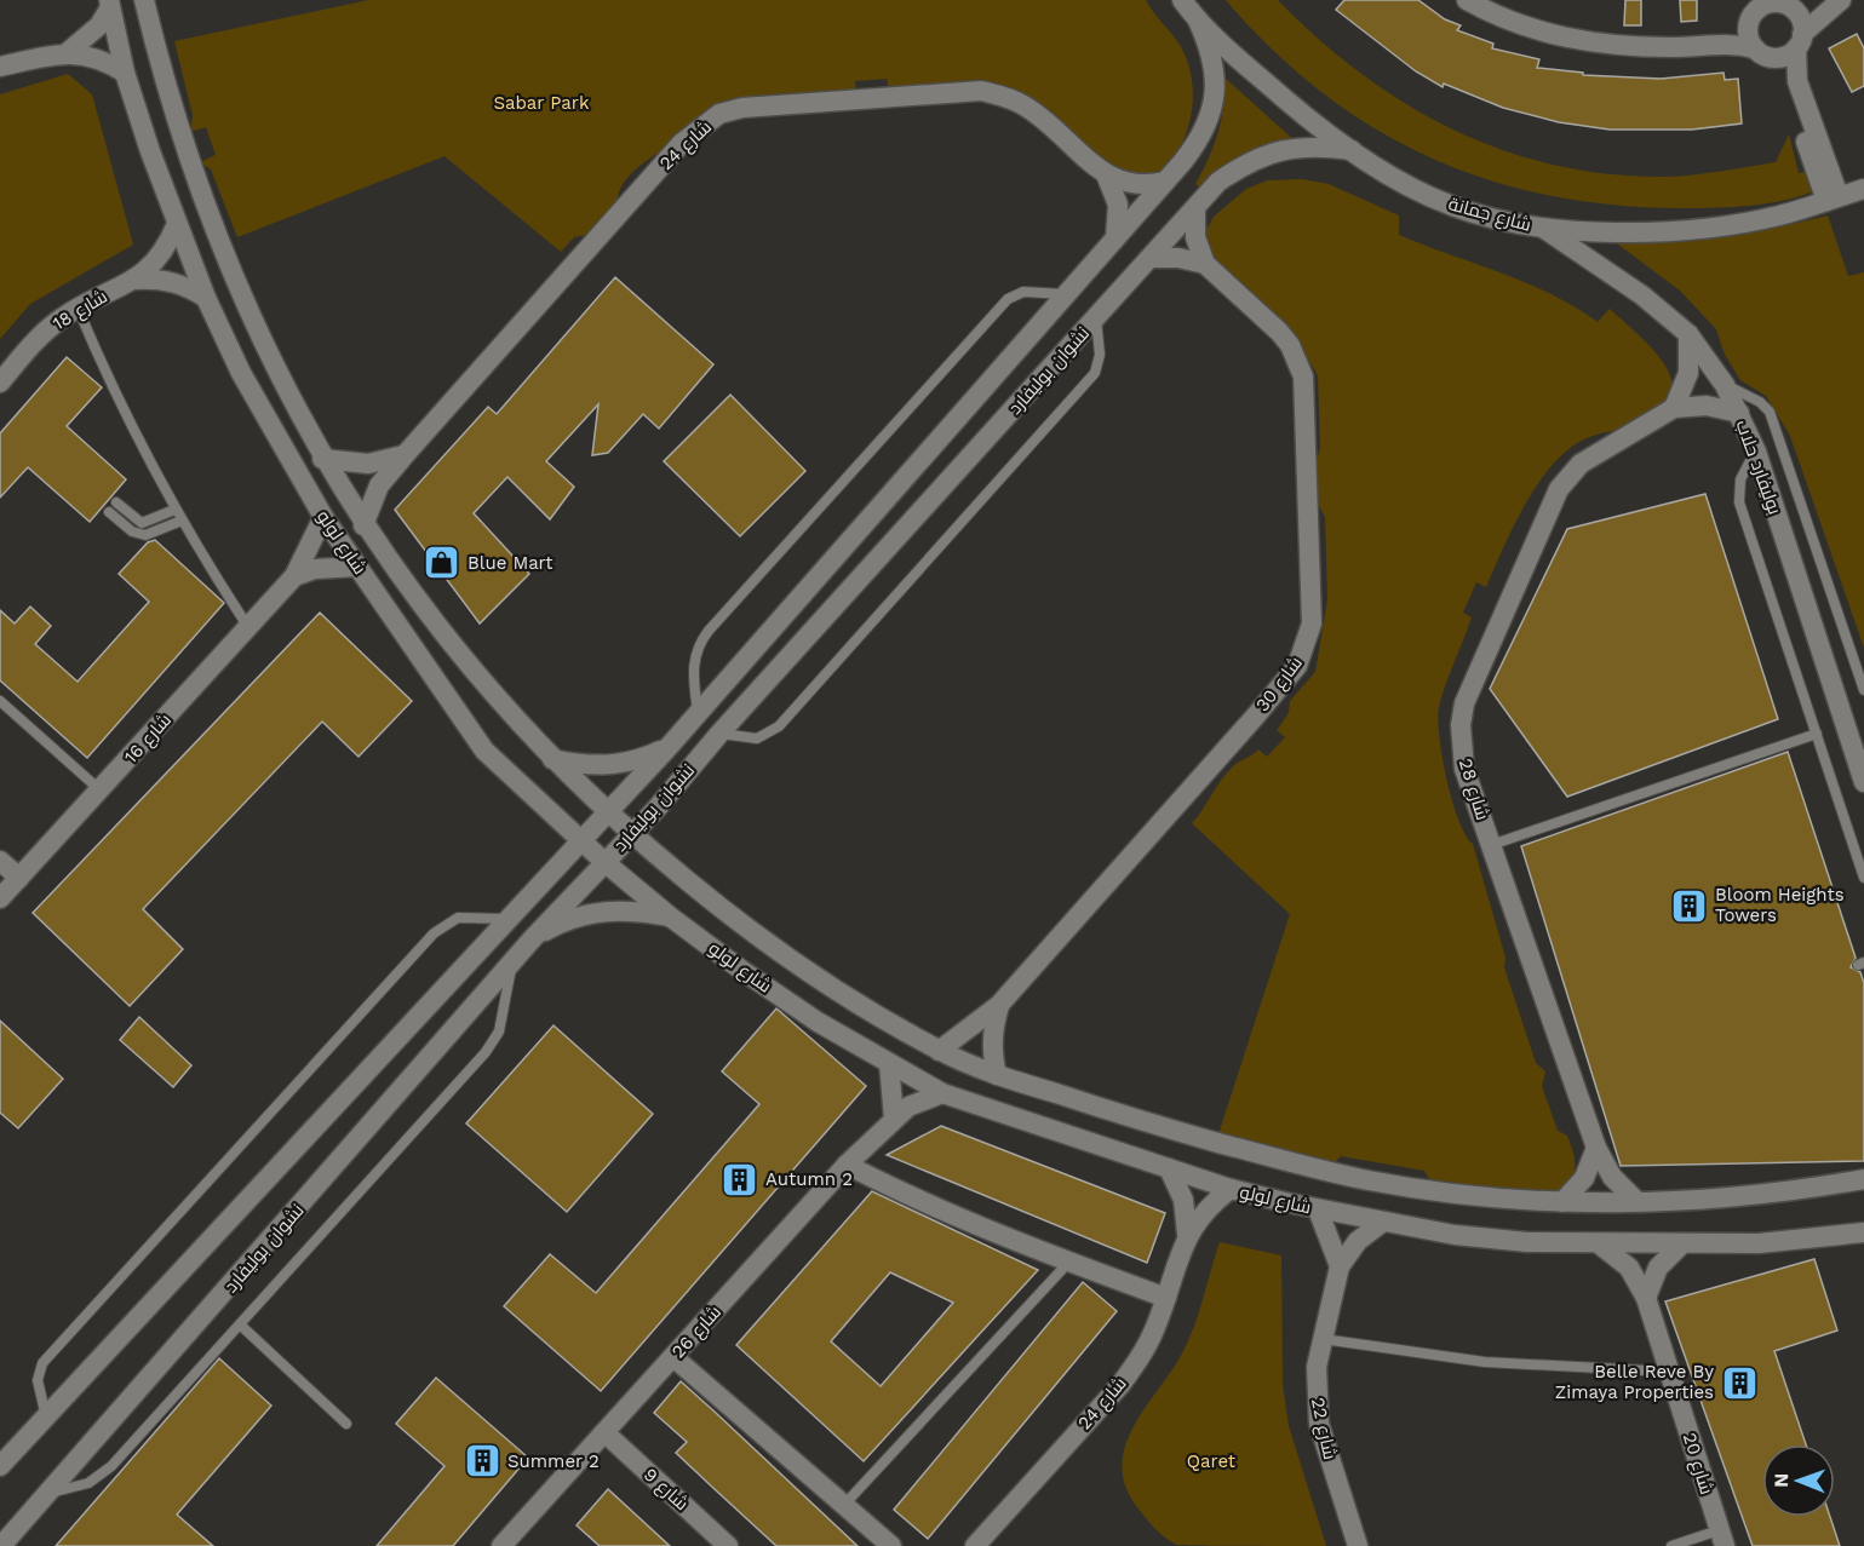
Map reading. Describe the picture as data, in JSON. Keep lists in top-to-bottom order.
{
  "streets": {
    "street": [
      "شارع 24",
      "شارع جمانة",
      "شارع 18",
      "نشوان بوليفارد",
      "بوليفارد حلاب",
      "شارع لولو",
      "شارع 30",
      "شارع 16",
      "شارع 28",
      "شارع 26",
      "شارع 22",
      "شارع 20",
      "شارع 9"
    ]
  },
  "crossings": [
    ["شارع 24", "نشوان بوليفارد"],
    ["شارع 24", "شارع لولو"],
    ["شارع جمانة", "نشوان بوليفارد"],
    ["شارع جمانة", "بوليفارد حلاب"],
    ["شارع 18", "شارع لولو"],
    ["نشوان بوليفارد", "شارع لولو"],
    ["بوليفارد حلاب", "شارع 28"],
    ["شارع لولو", "شارع 30"],
    ["شارع لولو", "شارع 16"],
    ["شارع لولو", "شارع 28"],
    ["شارع لولو", "شارع 26"],
    ["شارع لولو", "شارع 22"],
    ["شارع لولو", "شارع 20"],
    ["شارع 26", "شارع 9"]
  ],
  "parks": ["Sabar Park", "Qaret"],
  "places": {
    "shop": ["Blue Mart"],
    "building": [
      "Bloom Heights Towers",
      "Autumn 2",
      "Belle Reve By Zimaya Properties",
      "Summer 2"
    ]
  },
  "north": "left"
}
